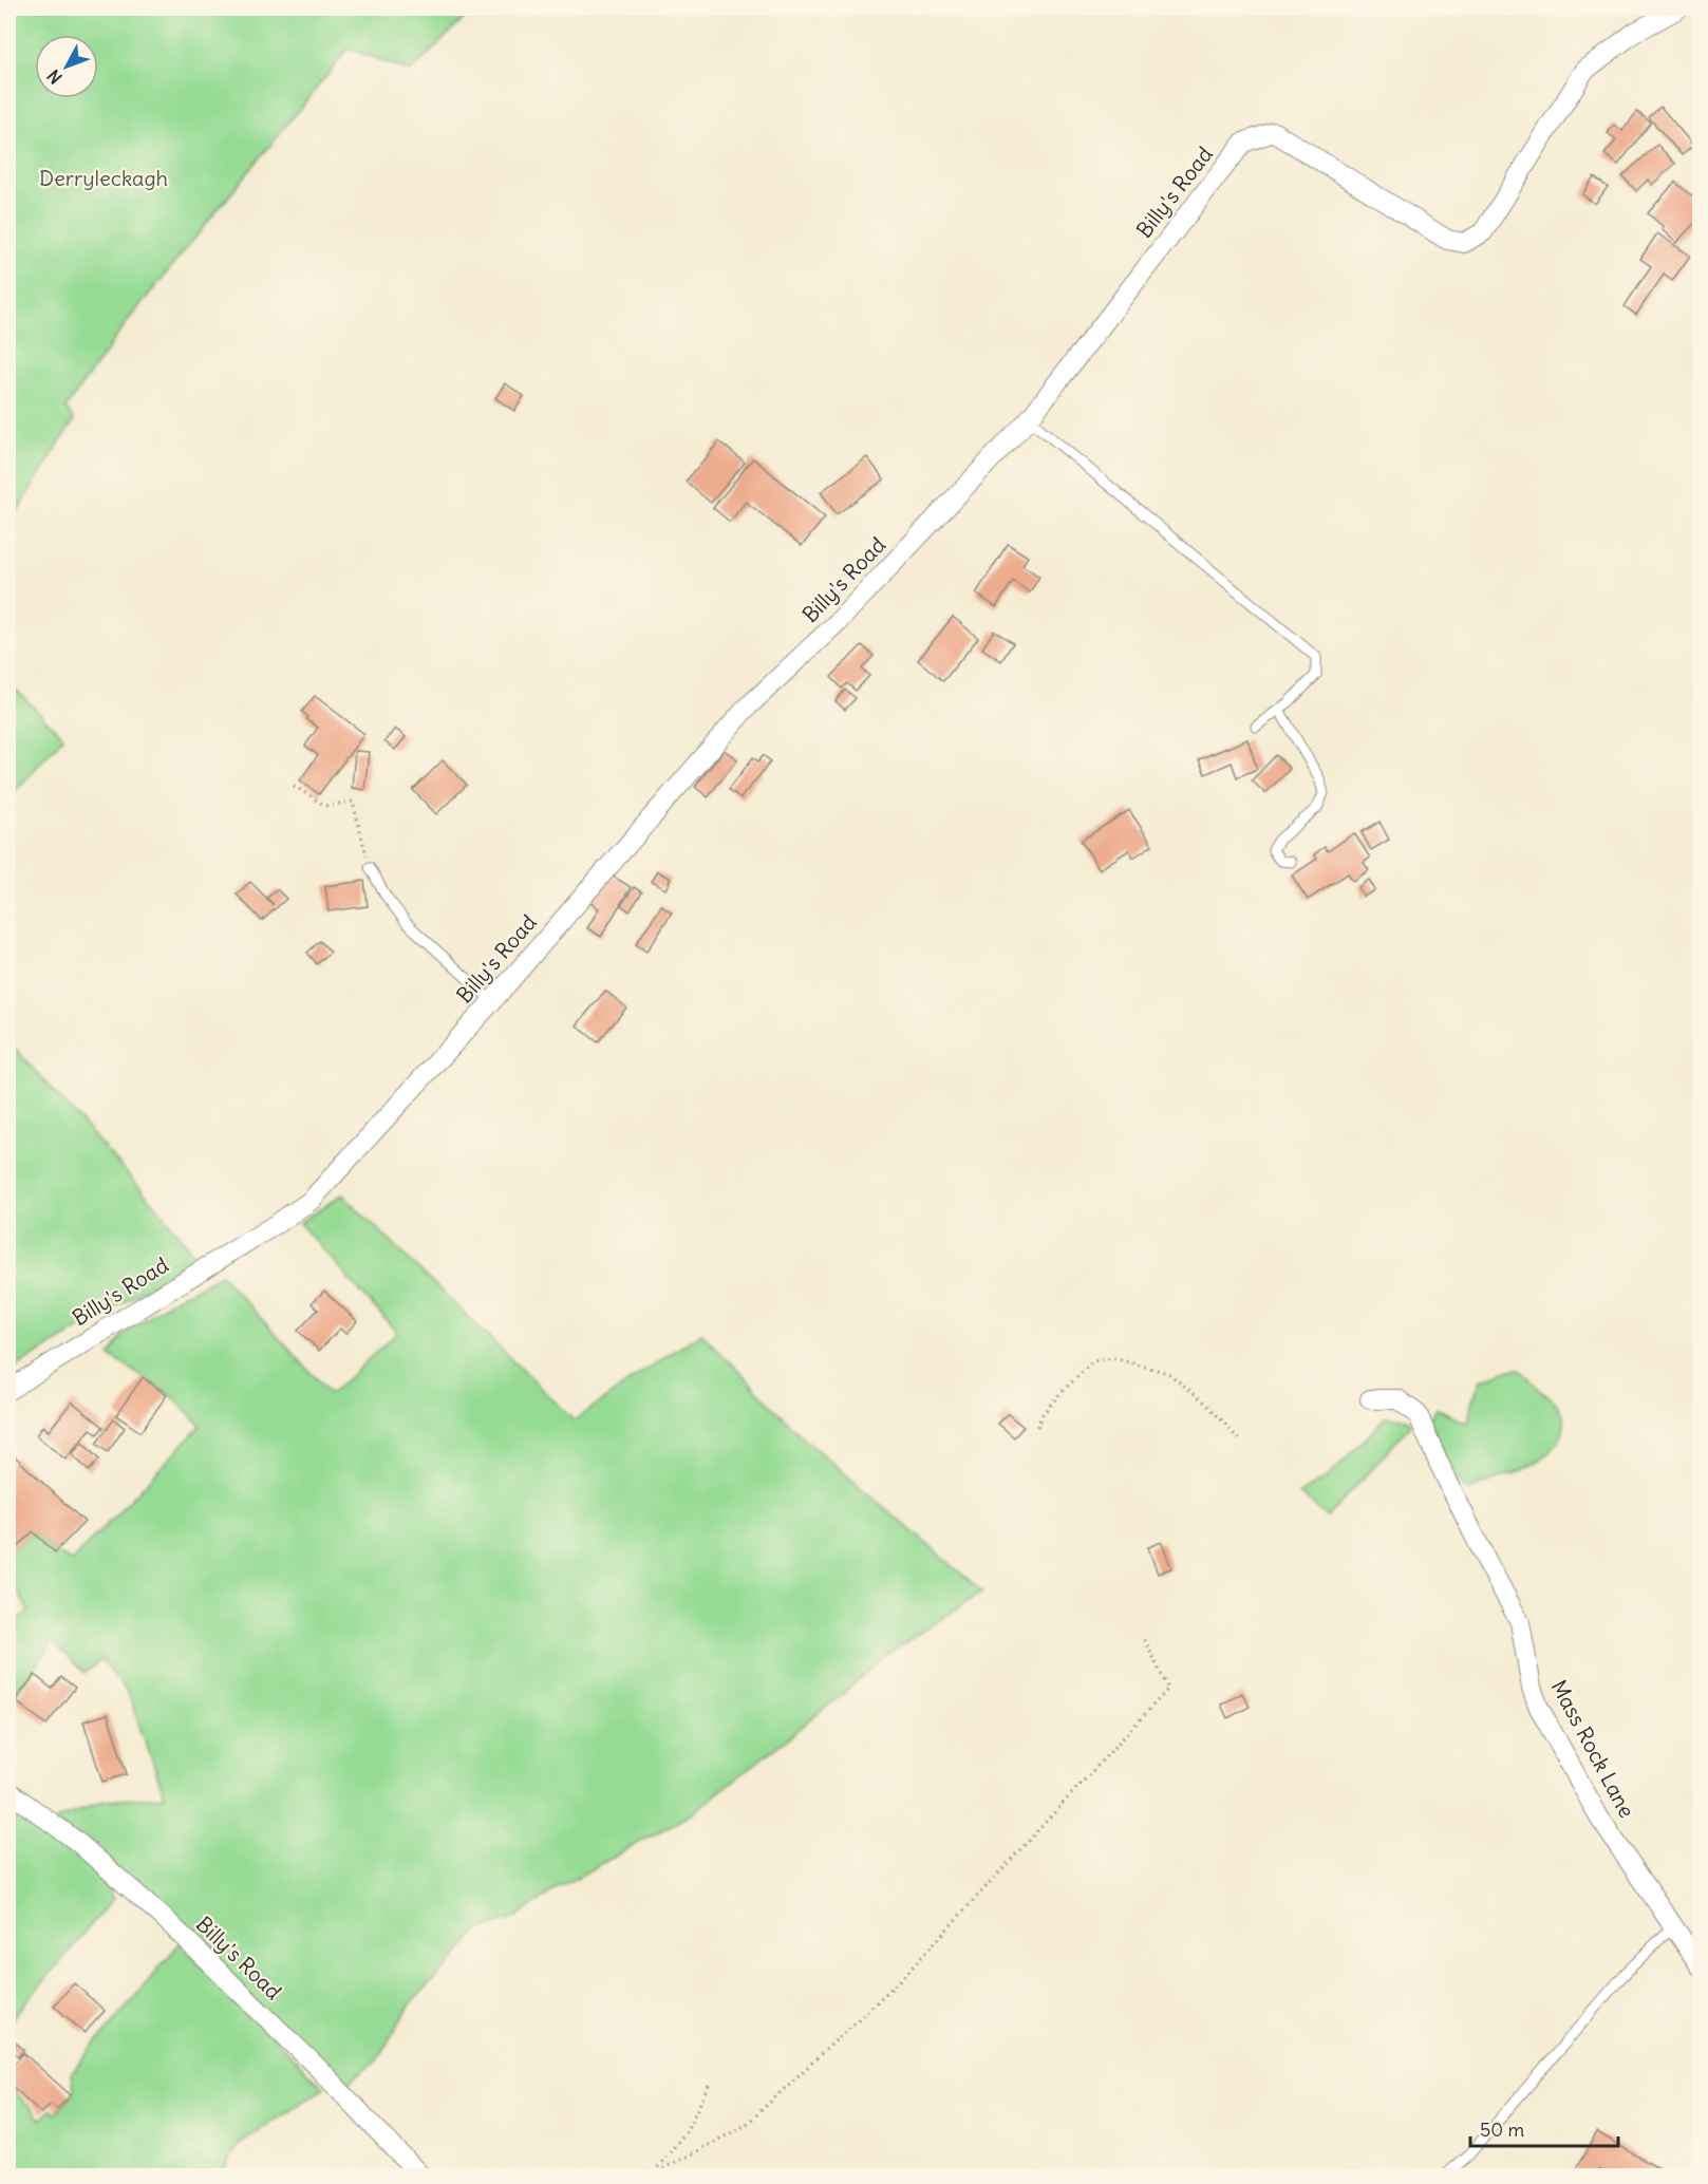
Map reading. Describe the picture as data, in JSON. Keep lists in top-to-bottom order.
{
  "streets": {
    "street": ["Billy's Road", "Mass Rock Lane"]
  },
  "parks": ["Derryleckagh"],
  "scale_bar": "50 m",
  "north": "bottom left"
}
